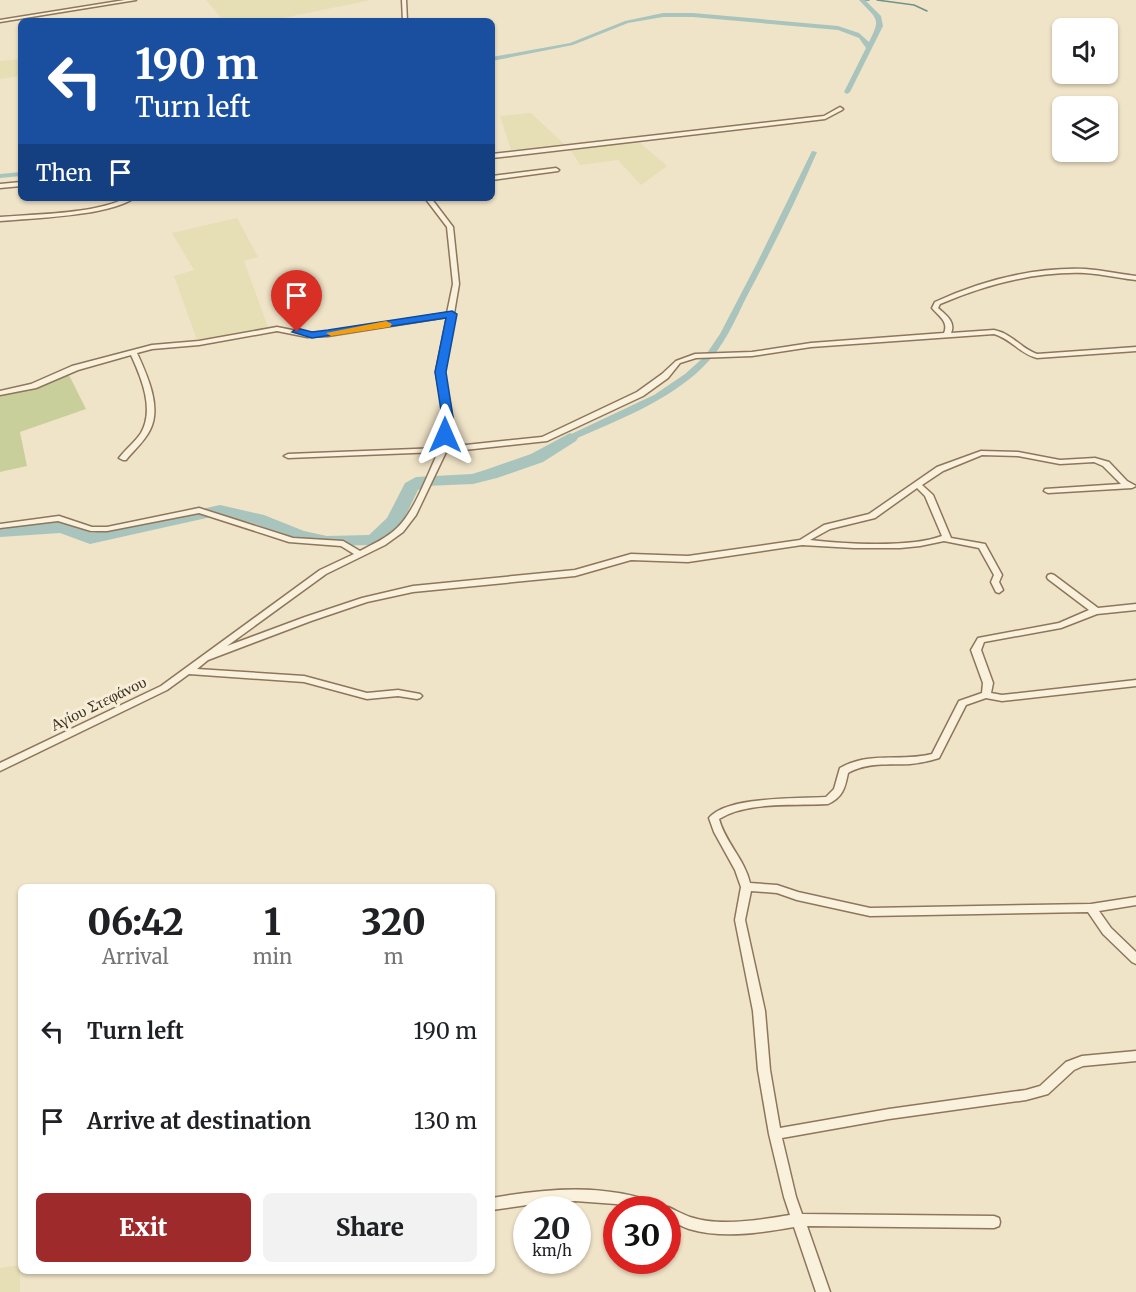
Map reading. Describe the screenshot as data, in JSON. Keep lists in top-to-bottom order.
{
  "streets": {
    "street": ["Αγίου Στεφάνου"]
  },
  "page": {
    "turn": ["190 m", "Turn left"],
    "then": "Then",
    "eta": [
      "06:42",
      "Arrival",
      "1",
      "min",
      "320",
      "m"
    ],
    "list": [
      {
        "name": "Turn left",
        "value": "190 m"
      },
      {
        "name": "Arrive at destination",
        "value": "130 m"
      }
    ],
    "buttons": ["Exit", "Share"],
    "speed": "20 km/h",
    "limit": "30"
  }
}
